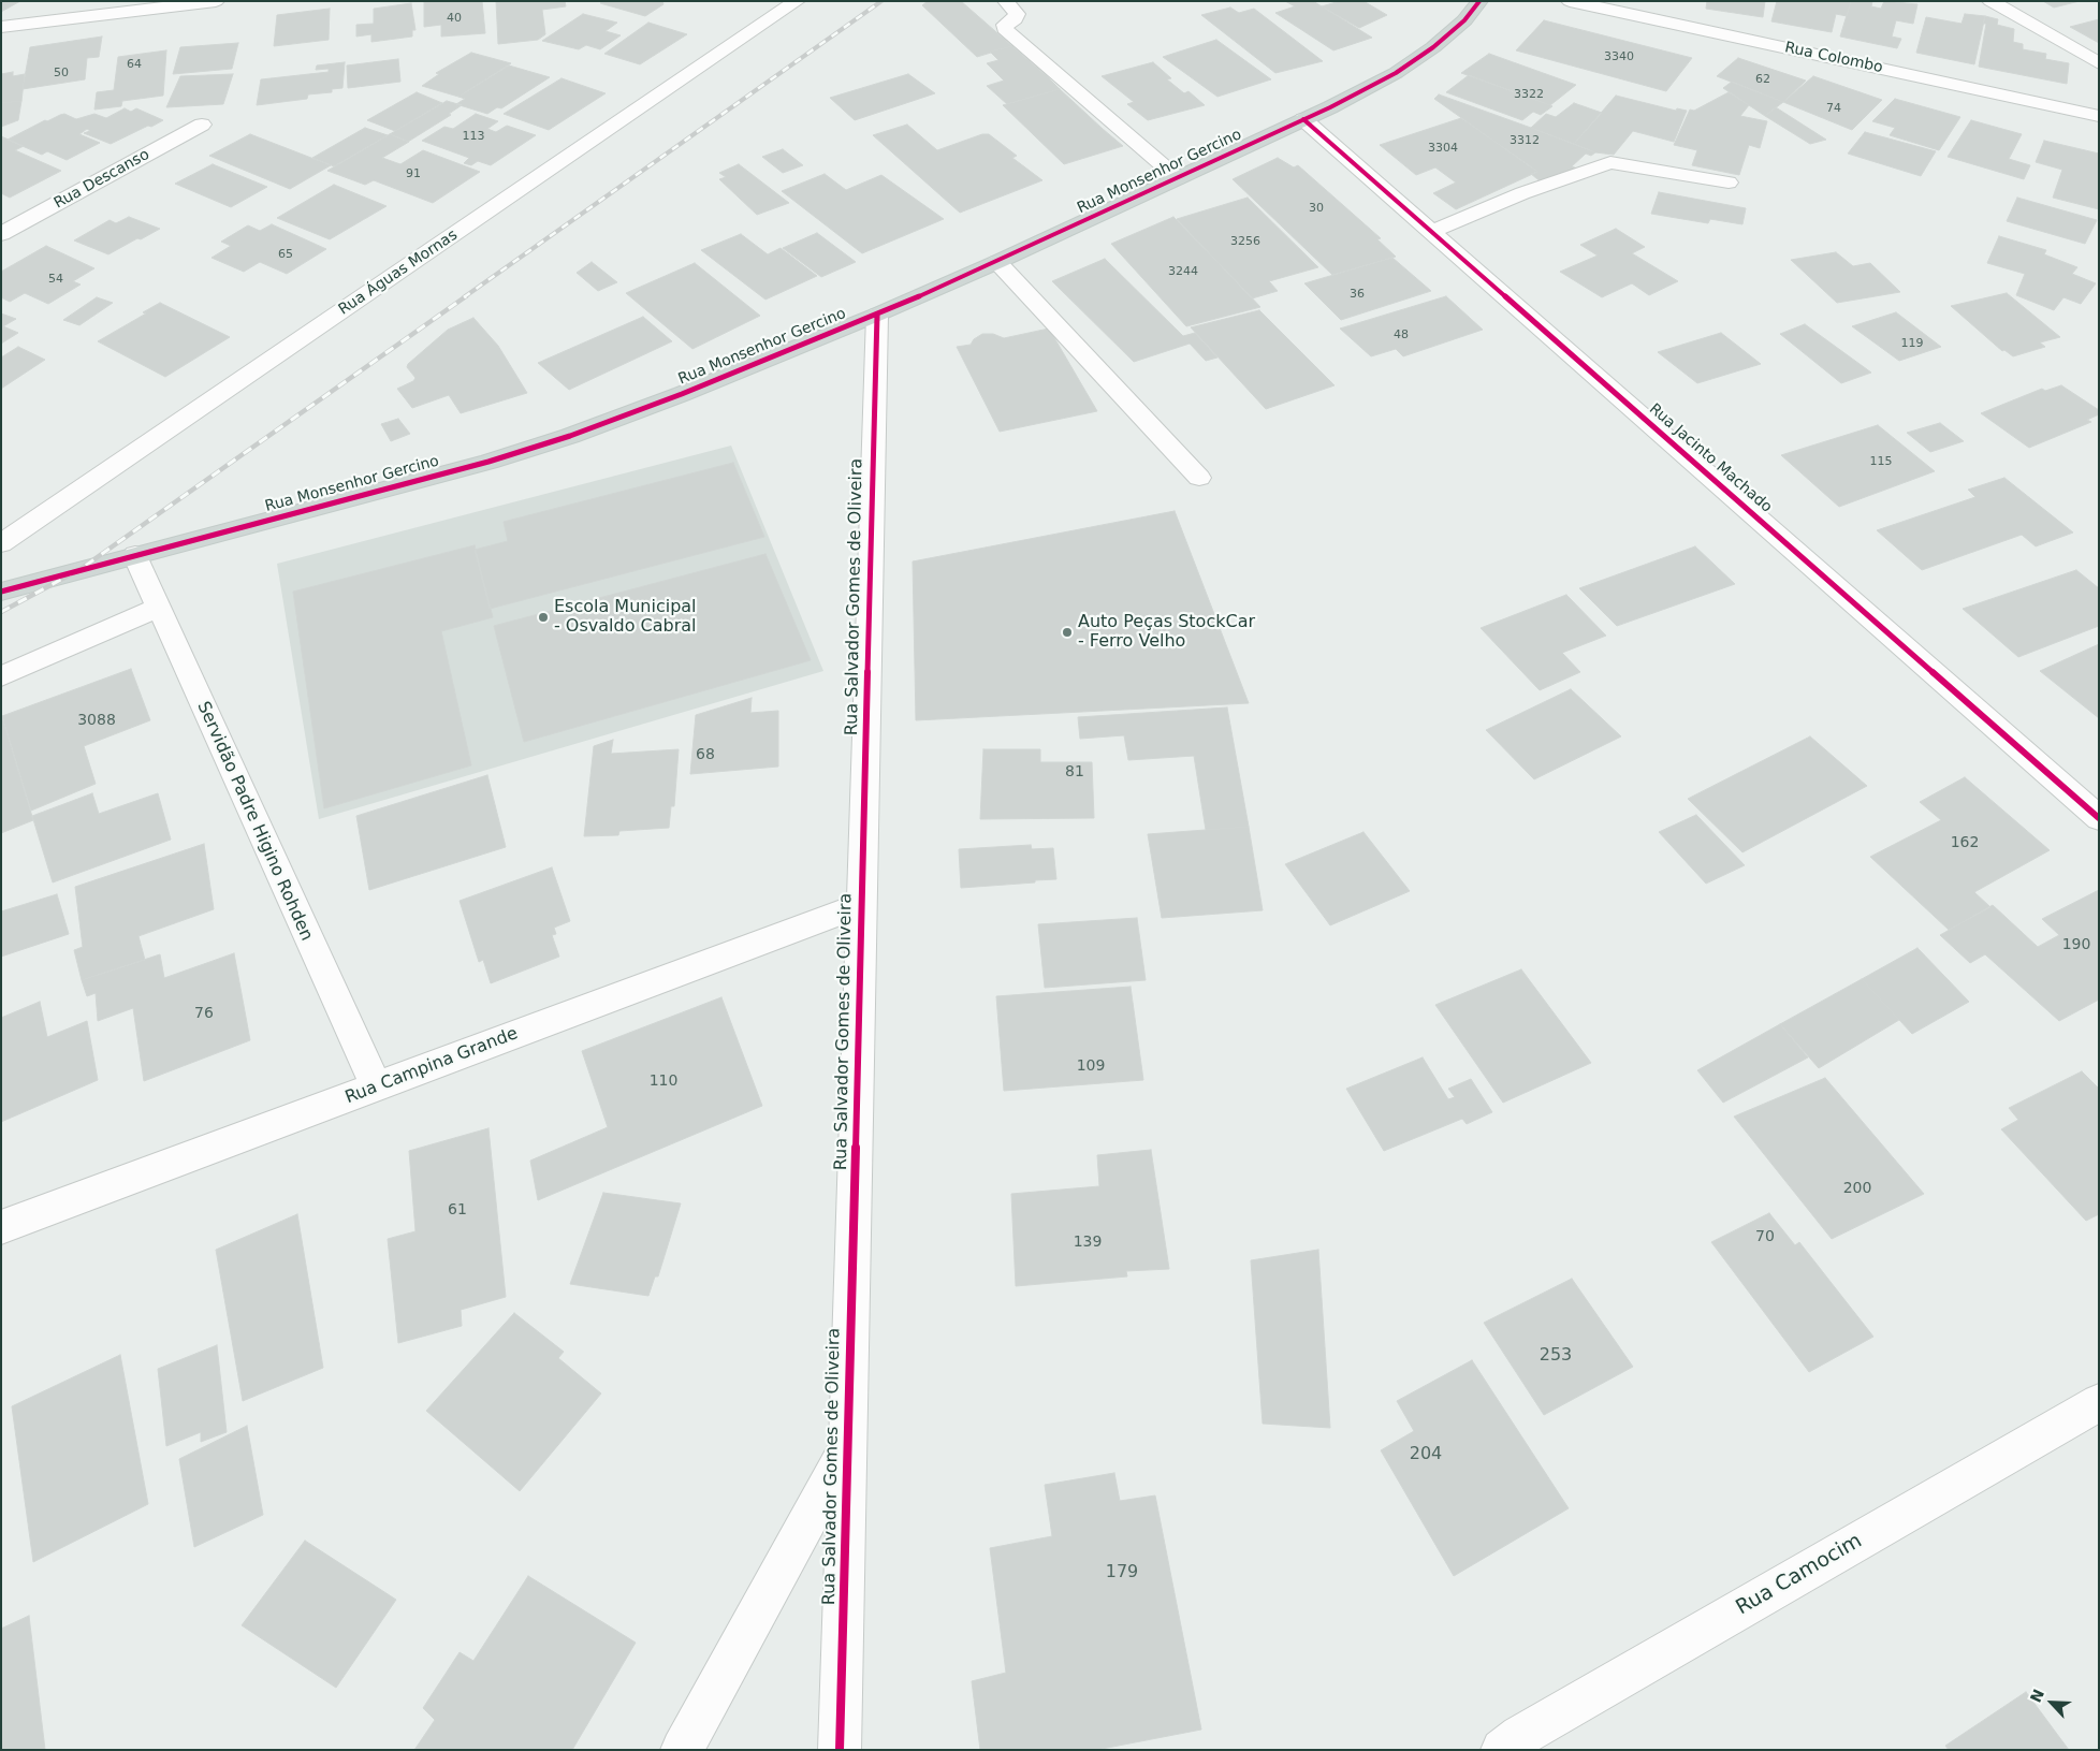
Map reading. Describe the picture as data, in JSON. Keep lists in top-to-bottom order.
{
  "streets": {
    "main road": ["Rua Monsenhor Gercino"],
    "street": [
      "Rua Colombo",
      "Rua Descanso",
      "Rua Águas Mornas",
      "Rua Jacinto Machado",
      "Rua Salvador Gomes de Oliveira",
      "Servidão Padre Higino Rohden",
      "Rua Campina Grande",
      "Rua Camocim"
    ]
  },
  "crossings": [
    ["Rua Monsenhor Gercino", "Rua Jacinto Machado"],
    ["Rua Monsenhor Gercino", "Rua Salvador Gomes de Oliveira"],
    ["Rua Monsenhor Gercino", "Servidão Padre Higino Rohden"],
    ["Rua Salvador Gomes de Oliveira", "Rua Campina Grande"],
    ["Servidão Padre Higino Rohden", "Rua Campina Grande"]
  ],
  "places": ["Escola Municipal - Osvaldo Cabral", "Auto Peças StockCar - Ferro Velho"],
  "house_numbers": [
    "40",
    "3340",
    "64",
    "50",
    "62",
    "3322",
    "74",
    "113",
    "3312",
    "3304",
    "91",
    "30",
    "3256",
    "65",
    "3244",
    "54",
    "36",
    "48",
    "119",
    "115",
    "3088",
    "68",
    "81",
    "162",
    "190",
    "76",
    "109",
    "110",
    "200",
    "61",
    "70",
    "139",
    "253",
    "204",
    "179"
  ],
  "north": "top left"
}
